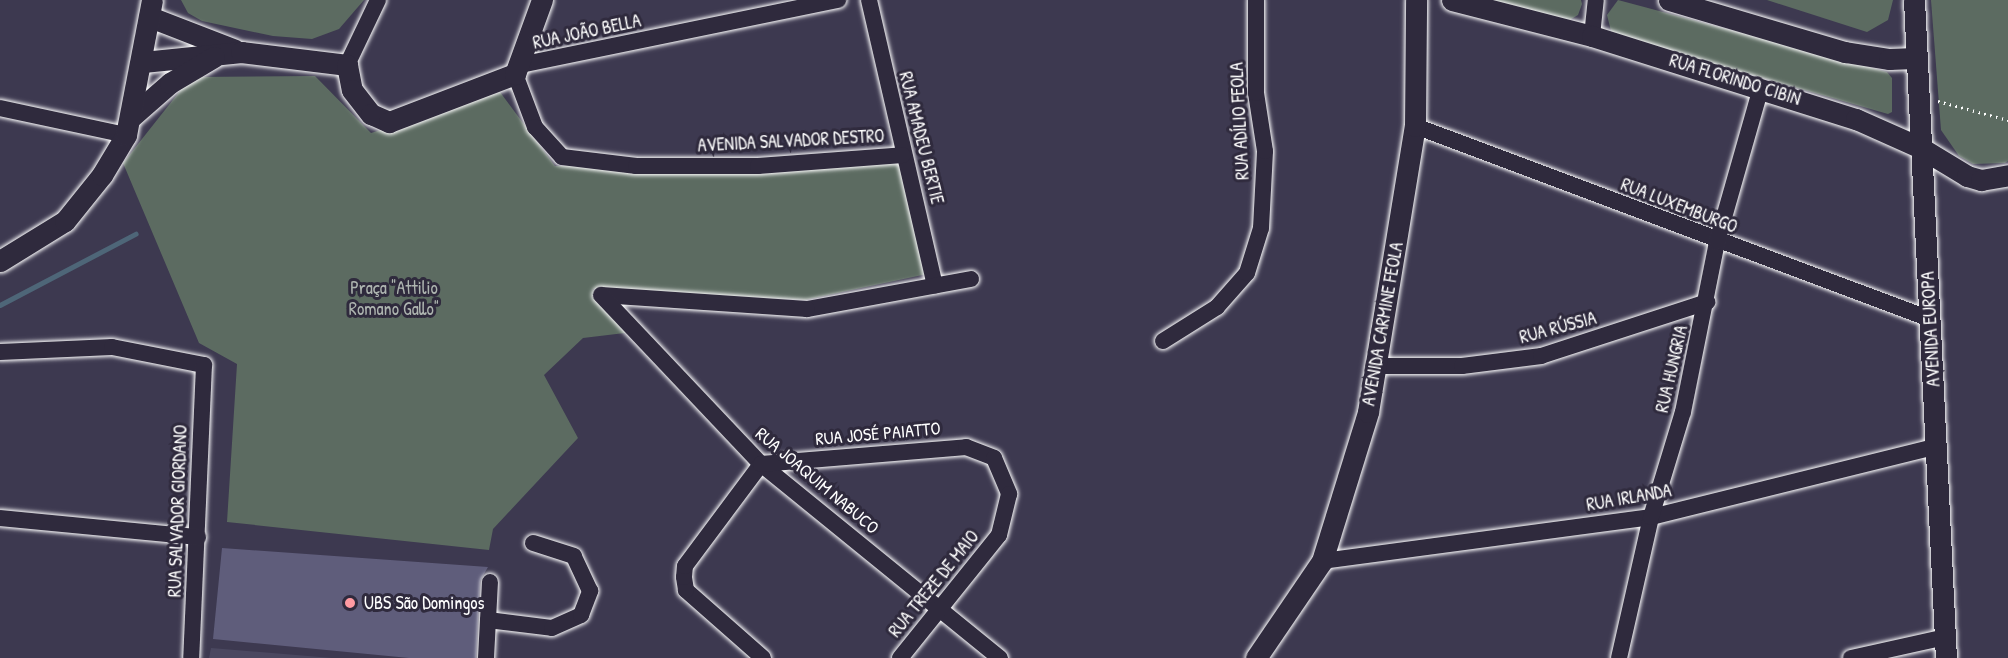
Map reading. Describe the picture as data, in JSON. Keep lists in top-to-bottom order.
{
  "streets": {
    "main road": ["RUA FLORINDO CIBIN", "AVENIDA CARMINE FEOLA", "AVENIDA EUROPA"],
    "street": [
      "RUA JOÃO BELLA",
      "RUA ADÍLIO FEOLA",
      "RUA AMADEU BERTIE",
      "AVENIDA SALVADOR DESTRO",
      "RUA LUXEMBURGO",
      "RUA RÚSSIA",
      "RUA HUNGRIA",
      "RUA JOSÉ PAIATTO",
      "RUA JOAQUIM NABUCO",
      "RUA IRLANDA",
      "RUA SALVADOR GIORDANO",
      "RUA TREZE DE MAIO"
    ]
  },
  "crossings": [
    ["RUA JOÃO BELLA", "AVENIDA SALVADOR DESTRO"],
    ["RUA FLORINDO CIBIN", "AVENIDA EUROPA"],
    ["RUA FLORINDO CIBIN", "RUA HUNGRIA"],
    ["RUA AMADEU BERTIE", "AVENIDA SALVADOR DESTRO"],
    ["RUA AMADEU BERTIE", "RUA JOAQUIM NABUCO"],
    ["RUA LUXEMBURGO", "AVENIDA CARMINE FEOLA"],
    ["RUA LUXEMBURGO", "AVENIDA EUROPA"],
    ["RUA LUXEMBURGO", "RUA HUNGRIA"],
    ["AVENIDA CARMINE FEOLA", "RUA RÚSSIA"],
    ["AVENIDA CARMINE FEOLA", "RUA IRLANDA"],
    ["RUA RÚSSIA", "RUA HUNGRIA"],
    ["AVENIDA EUROPA", "RUA IRLANDA"],
    ["RUA HUNGRIA", "RUA IRLANDA"],
    ["RUA JOSÉ PAIATTO", "RUA JOAQUIM NABUCO"],
    ["RUA JOSÉ PAIATTO", "RUA TREZE DE MAIO"],
    ["RUA JOAQUIM NABUCO", "RUA TREZE DE MAIO"]
  ],
  "parks": ["Praça \"Attilio Romano Gallo\""],
  "places": ["UBS São Domingos"]
}
